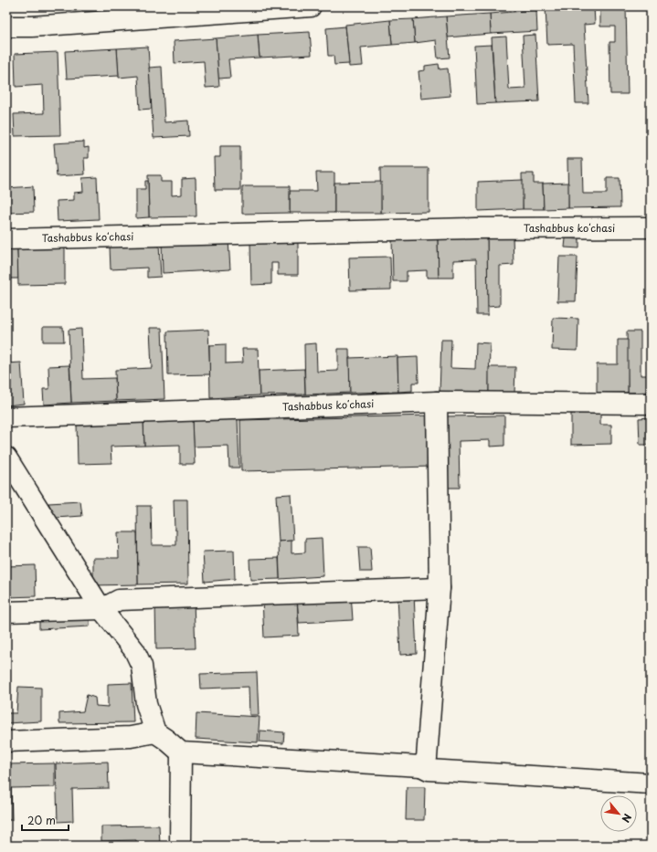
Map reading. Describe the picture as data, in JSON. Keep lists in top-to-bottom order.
{
  "streets": {
    "street": ["Tashabbus koʻchasi"]
  },
  "scale_bar": "20 m",
  "north": "bottom right"
}
